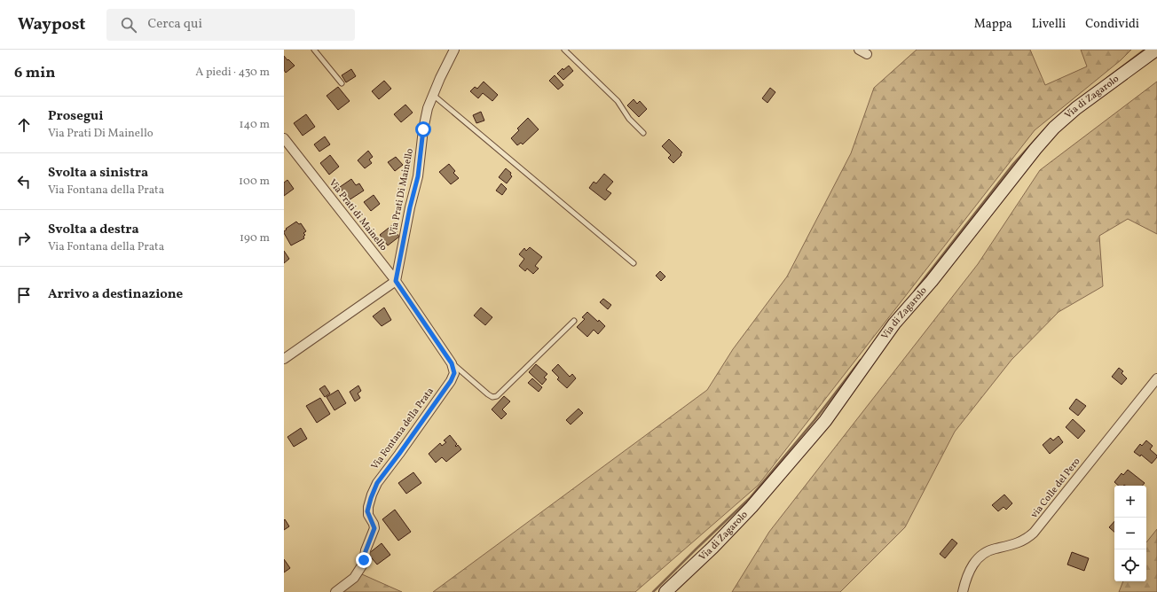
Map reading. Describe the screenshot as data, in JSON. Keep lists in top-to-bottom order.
{
  "streets": {
    "main road": ["Via di Zagarolo"],
    "street": [
      "Via Prati Di Mainello",
      "Via Prati di Mainello",
      "Via Fontana della Prata",
      "via Colle del Pero"
    ]
  },
  "crossings": [
    ["Via Prati Di Mainello", "Via Prati di Mainello"]
  ],
  "page": {
    "header": "Waypost",
    "search": "Cerca qui",
    "nav": ["Mappa", "Livelli", "Condividi"],
    "heading": ["6 min", "A piedi · 430 m"],
    "list": [
      ["Prosegui", "Via Prati Di Mainello", "140 m"],
      ["Svolta a sinistra", "Via Fontana della Prata", "100 m"],
      ["Svolta a destra", "Via Fontana della Prata", "190 m"],
      "Arrivo a destinazione"
    ],
    "map_buttons": ["+", "−"]
  }
}
